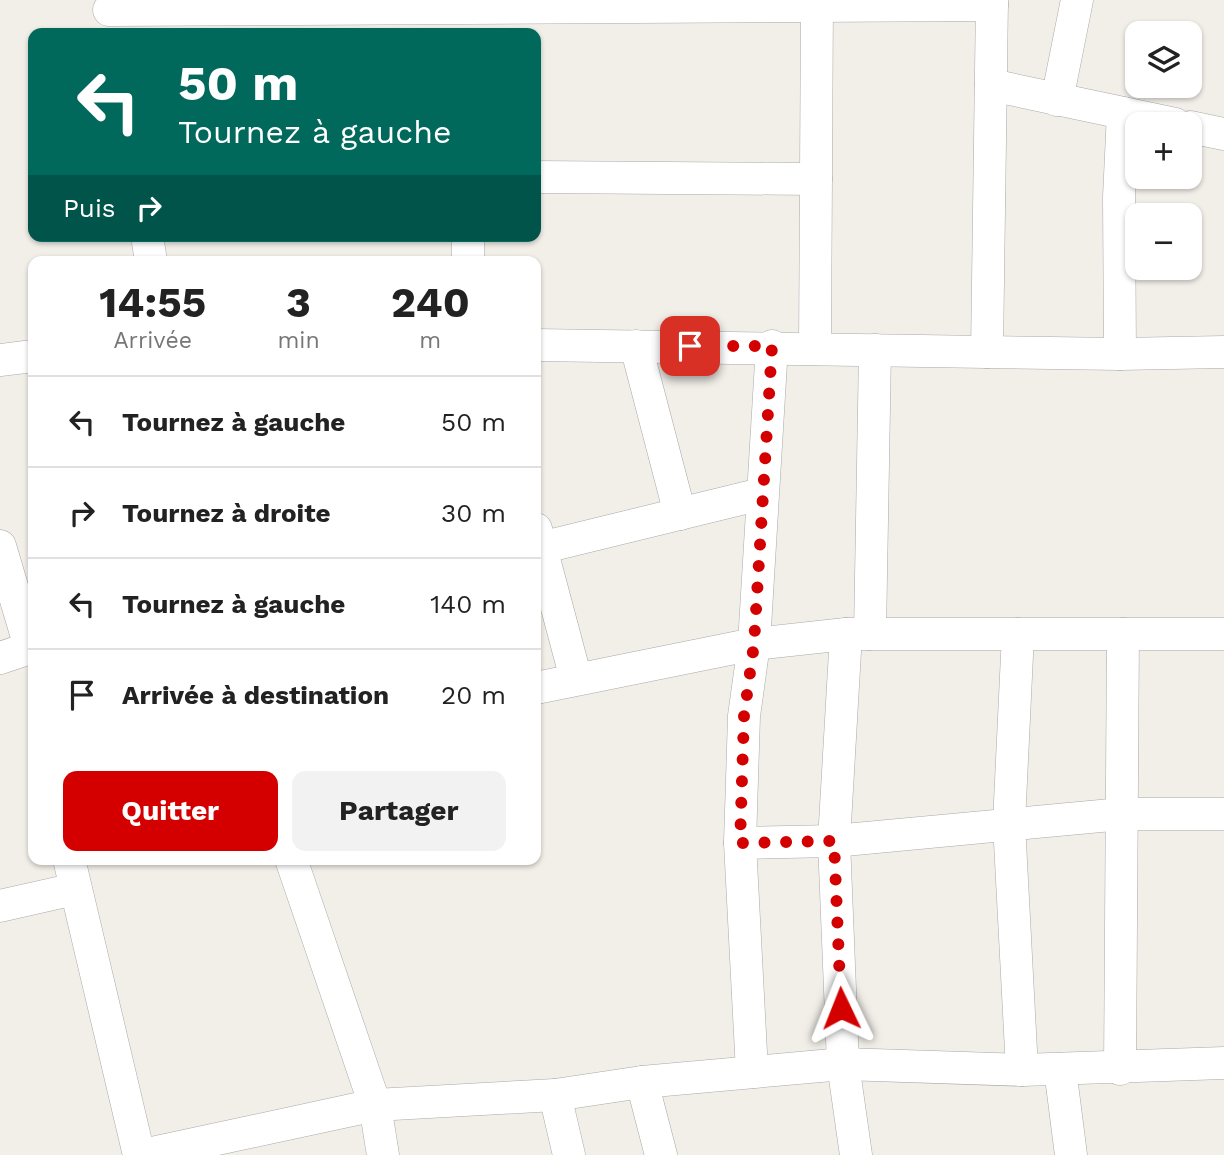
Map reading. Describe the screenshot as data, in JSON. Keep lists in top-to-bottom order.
{
  "page": {
    "map_buttons": ["+", "−"],
    "turn": ["50 m", "Tournez à gauche"],
    "then": "Puis",
    "eta": [
      "14:55",
      "Arrivée",
      "3",
      "min",
      "240",
      "m"
    ],
    "list": [
      {
        "name": "Tournez à gauche",
        "value": "50 m"
      },
      {
        "name": "Tournez à droite",
        "value": "30 m"
      },
      {
        "name": "Tournez à gauche",
        "value": "140 m"
      },
      {
        "name": "Arrivée à destination",
        "value": "20 m"
      }
    ],
    "buttons": ["Quitter", "Partager"]
  }
}
